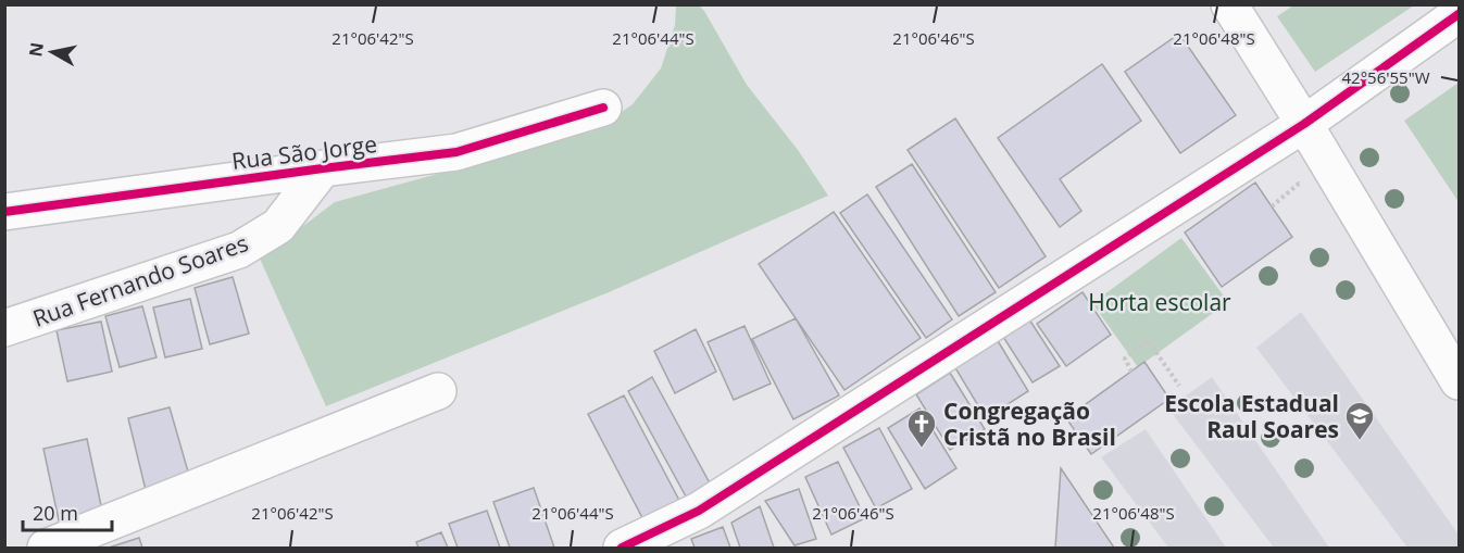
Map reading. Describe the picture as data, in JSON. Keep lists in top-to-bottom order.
{
  "streets": {
    "street": ["Rua São Jorge", "Rua Fernando Soares"]
  },
  "crossings": [
    ["Rua São Jorge", "Rua Fernando Soares"]
  ],
  "parks": ["Horta escolar"],
  "places": {
    "school or university": ["Escola Estadual Raul Soares"],
    "church": ["Congregação Cristã no Brasil"]
  },
  "scale_bar": "20 m",
  "north": "left",
  "coordinates": [
    "21°06'42\"S",
    "21°06'44\"S",
    "21°06'46\"S",
    "21°06'48\"S",
    "42°56'55\"W"
  ]
}
